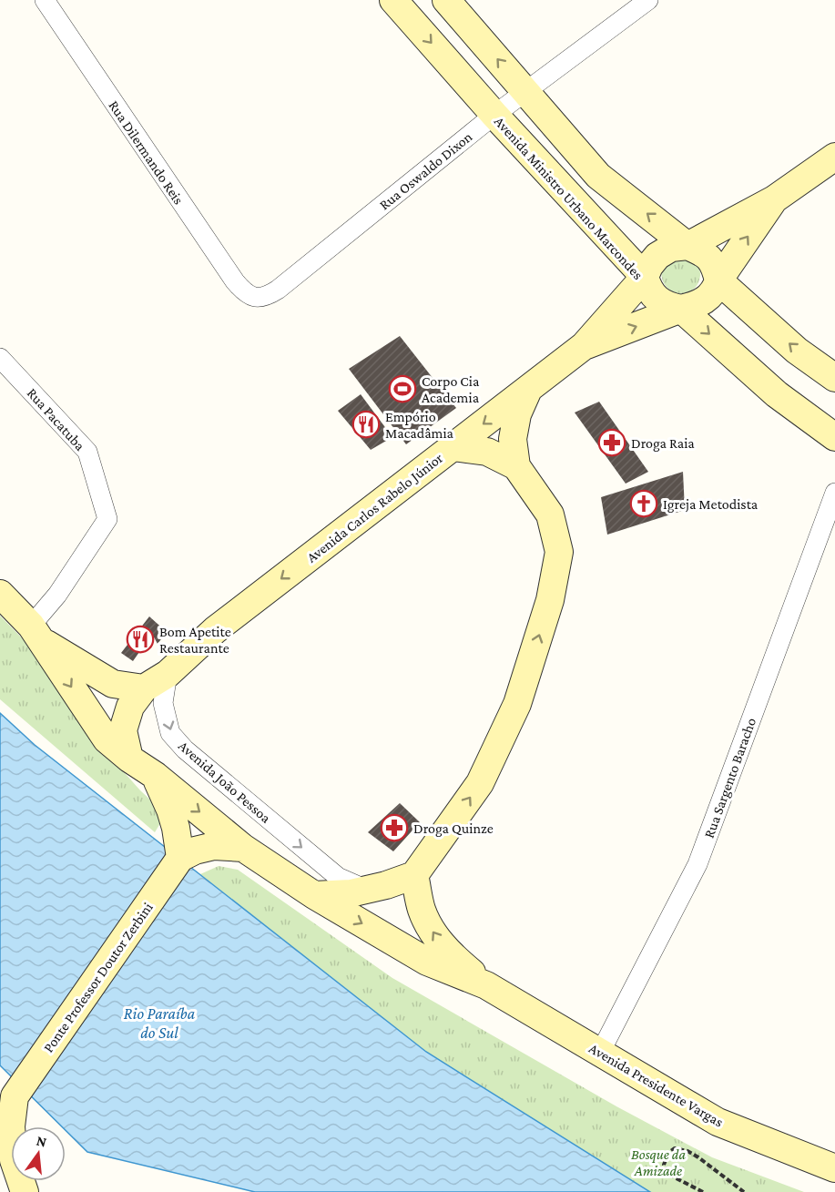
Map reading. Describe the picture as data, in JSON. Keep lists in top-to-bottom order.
{
  "streets": {
    "street": [
      "Rua Dilermando Reis",
      "Rua Oswaldo Dixon",
      "Avenida Ministro Urbano Marcondes",
      "Rua Pacatuba",
      "Avenida Carlos Rabelo Júnior",
      "Rua Sargento Baracho",
      "Avenida João Pessoa",
      "Ponte Professor Doutor Zerbini",
      "Avenida Presidente Vargas"
    ]
  },
  "crossings": [
    ["Rua Dilermando Reis", "Rua Oswaldo Dixon"],
    ["Rua Oswaldo Dixon", "Avenida Ministro Urbano Marcondes"],
    ["Avenida Ministro Urbano Marcondes", "Avenida Carlos Rabelo Júnior"],
    ["Avenida Carlos Rabelo Júnior", "Avenida João Pessoa"],
    ["Rua Sargento Baracho", "Avenida Presidente Vargas"]
  ],
  "water": ["Rio Paraíba do Sul"],
  "parks": ["Bosque da Amizade"],
  "places": {
    "sports": ["Corpo Cia Academia"],
    "restaurant": ["Empório Macadâmia", "Bom Apetite Restaurante"],
    "pharmacy": ["Droga Raia", "Droga Quinze"],
    "church": ["Igreja Metodista"]
  },
  "north": "top"
}
